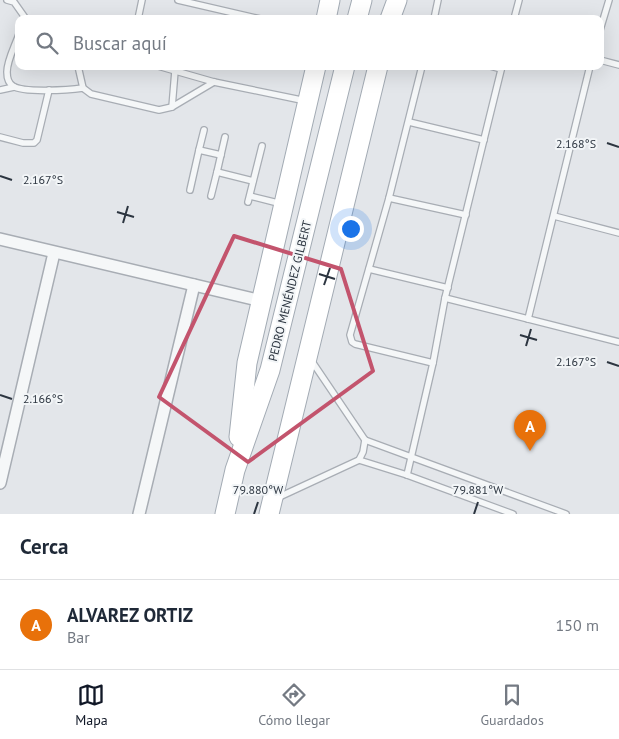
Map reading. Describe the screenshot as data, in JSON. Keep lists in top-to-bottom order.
{
  "streets": {
    "main road": ["PEDRO MENÉNDEZ GILBERT"]
  },
  "page": {
    "search": "Buscar aquí",
    "pins": "A",
    "heading": "Cerca",
    "list": [
      {
        "mark": "A",
        "name": "ALVAREZ ORTIZ",
        "note": "Bar",
        "value": "150 m"
      }
    ],
    "nav": ["Mapa", "Cómo llegar", "Guardados"]
  },
  "coordinates": [
    "2.168°S",
    "2.167°S",
    "2.166°S",
    "79.880°W",
    "79.881°W"
  ]
}
